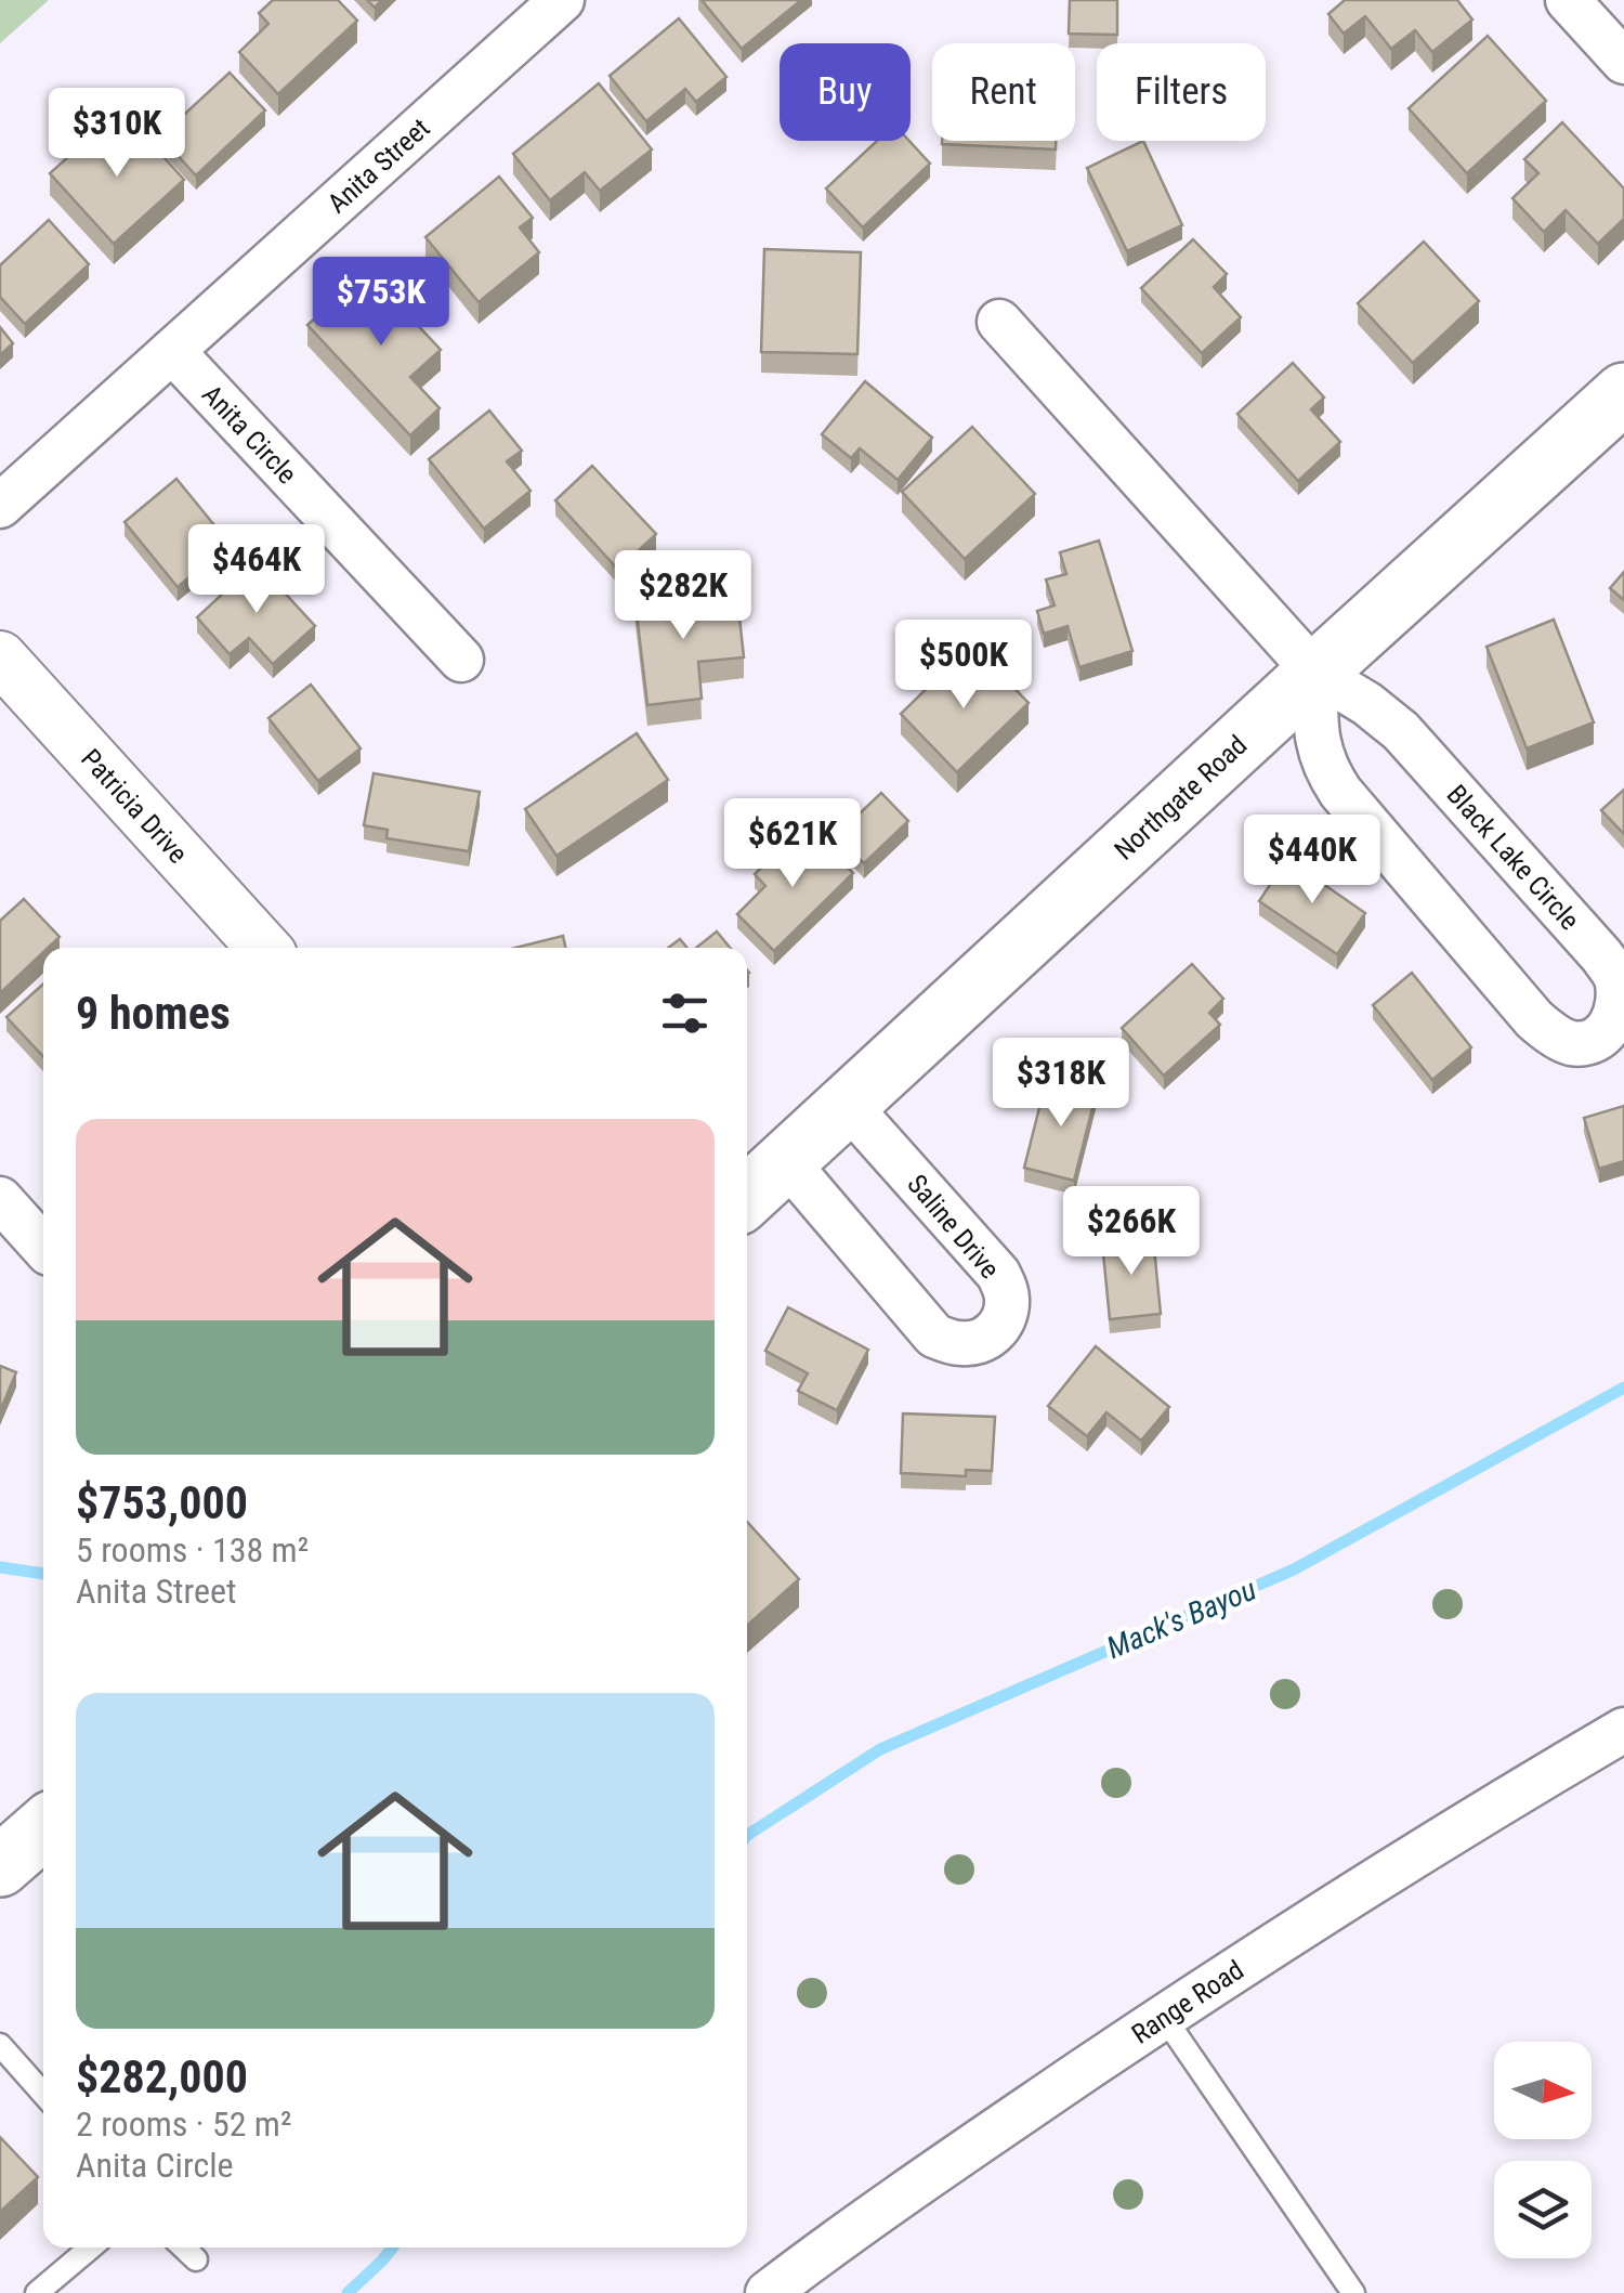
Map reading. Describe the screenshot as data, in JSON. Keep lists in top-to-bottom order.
{
  "streets": {
    "main road": ["Northgate Road"],
    "street": [
      "Anita Street",
      "Anita Circle",
      "Patricia Drive",
      "Black Lake Circle",
      "Saline Drive",
      "Range Road"
    ]
  },
  "crossings": [
    ["Anita Street", "Anita Circle"],
    ["Northgate Road", "Black Lake Circle"],
    ["Northgate Road", "Saline Drive"]
  ],
  "water": ["Mack's Bayou"],
  "north": "right",
  "page": {
    "chip": ["Buy", "Rent", "Filters"],
    "price": [
      "$310K",
      "$753K",
      "$464K",
      "$282K",
      "$500K",
      "$621K",
      "$440K",
      "$318K",
      "$266K"
    ],
    "heading": "9 homes",
    "list": [
      {
        "name": "$753,000",
        "note": "5 rooms · 138 m² · Anita Street"
      },
      {
        "name": "$282,000",
        "note": "2 rooms · 52 m² · Anita Circle"
      }
    ]
  }
}
